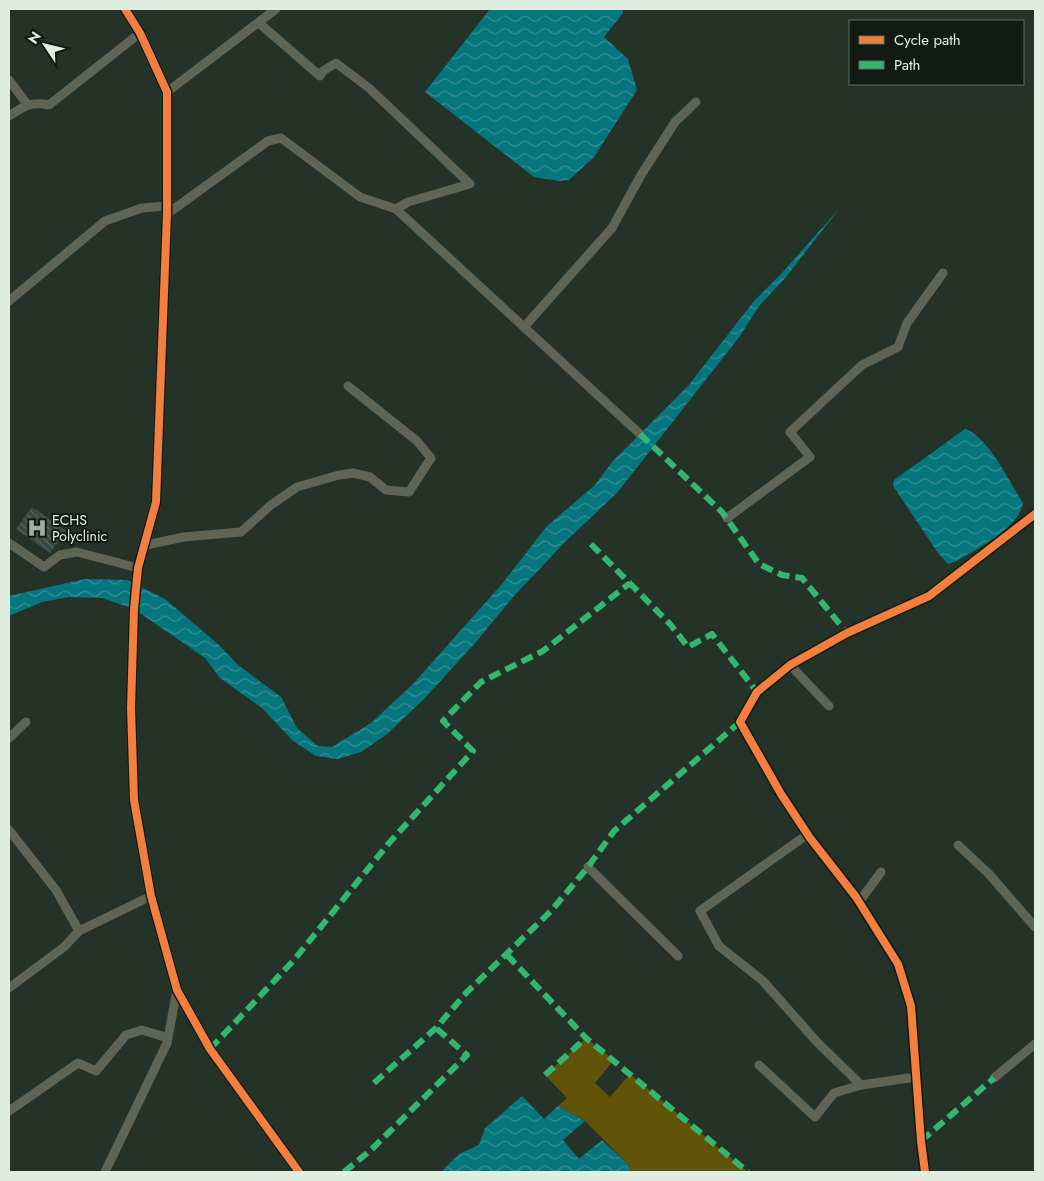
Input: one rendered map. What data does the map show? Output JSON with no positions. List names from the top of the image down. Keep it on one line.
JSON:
{"places":{"hospital":["ECHS Polyclinic"]},"legend":["Cycle path","Path"],"north":"top left"}
